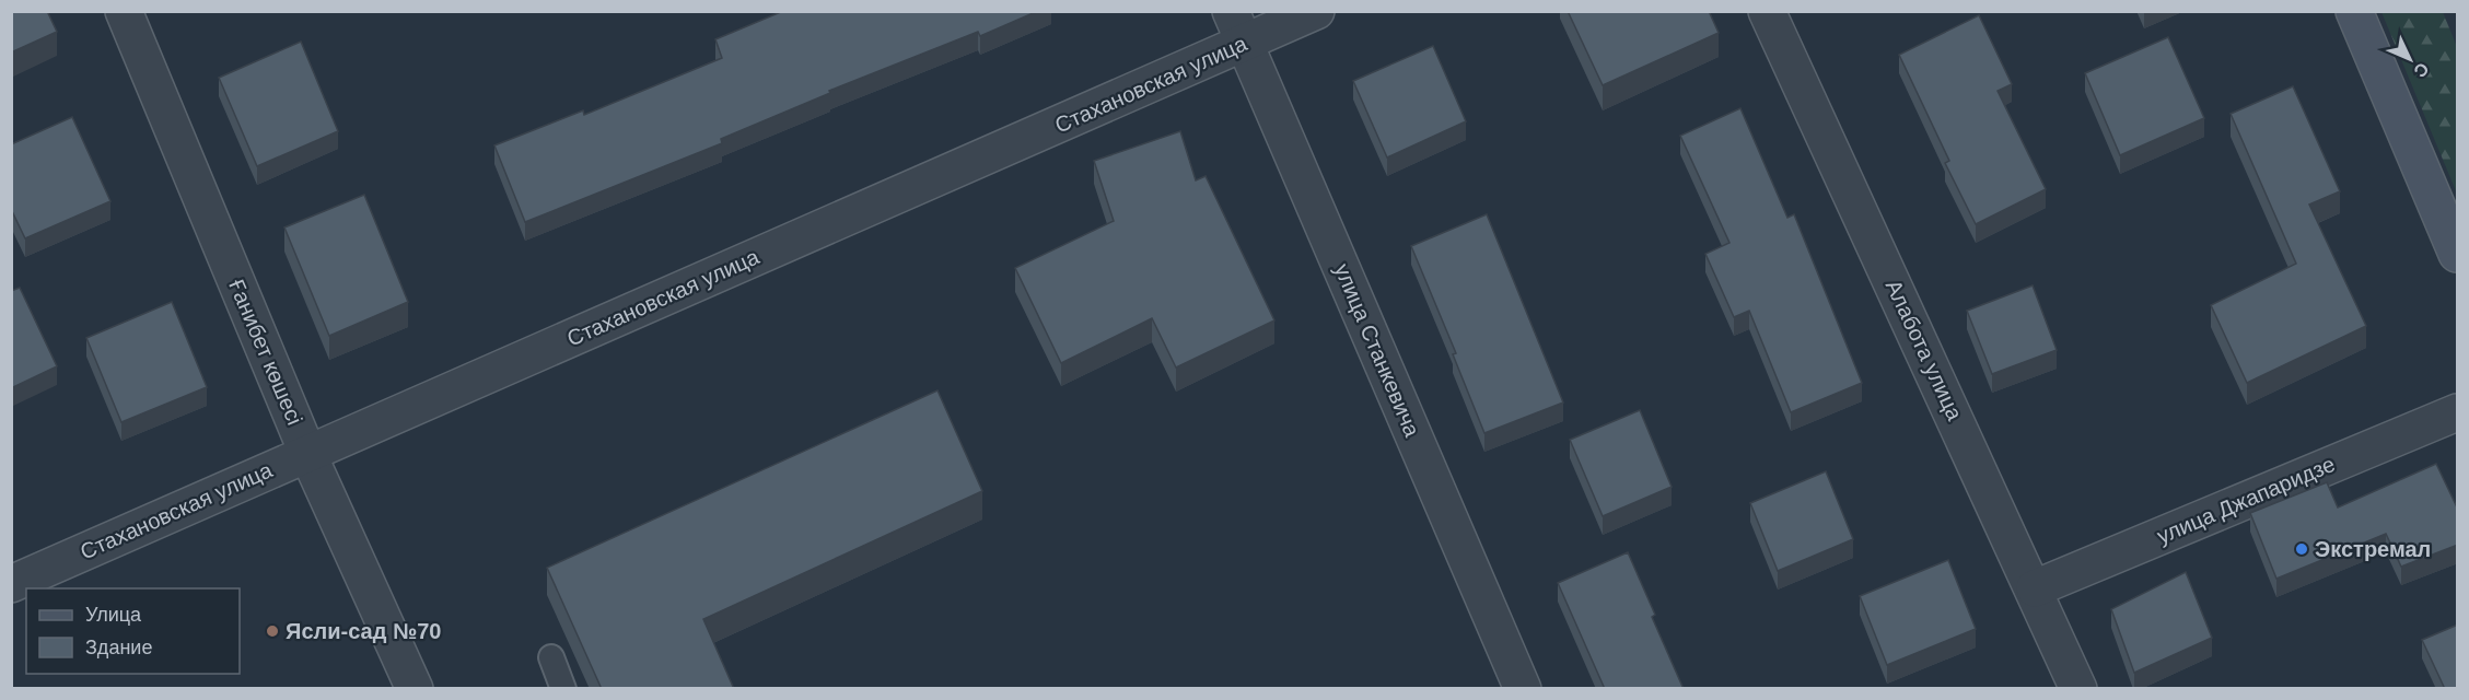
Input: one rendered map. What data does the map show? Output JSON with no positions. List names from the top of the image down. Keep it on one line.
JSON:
{"streets":{"street":["Стахановская улица","улица Станкевича","Алабота улица","Ғанибет көшесі","улица Джапаридзе"]},"crossings":[["Стахановская улица","улица Станкевича"],["Стахановская улица","Ғанибет көшесі"],["Алабота улица","улица Джапаридзе"]],"places":["Экстремал","Ясли-сад №70"],"legend":["Улица","Здание"],"north":"bottom right"}
